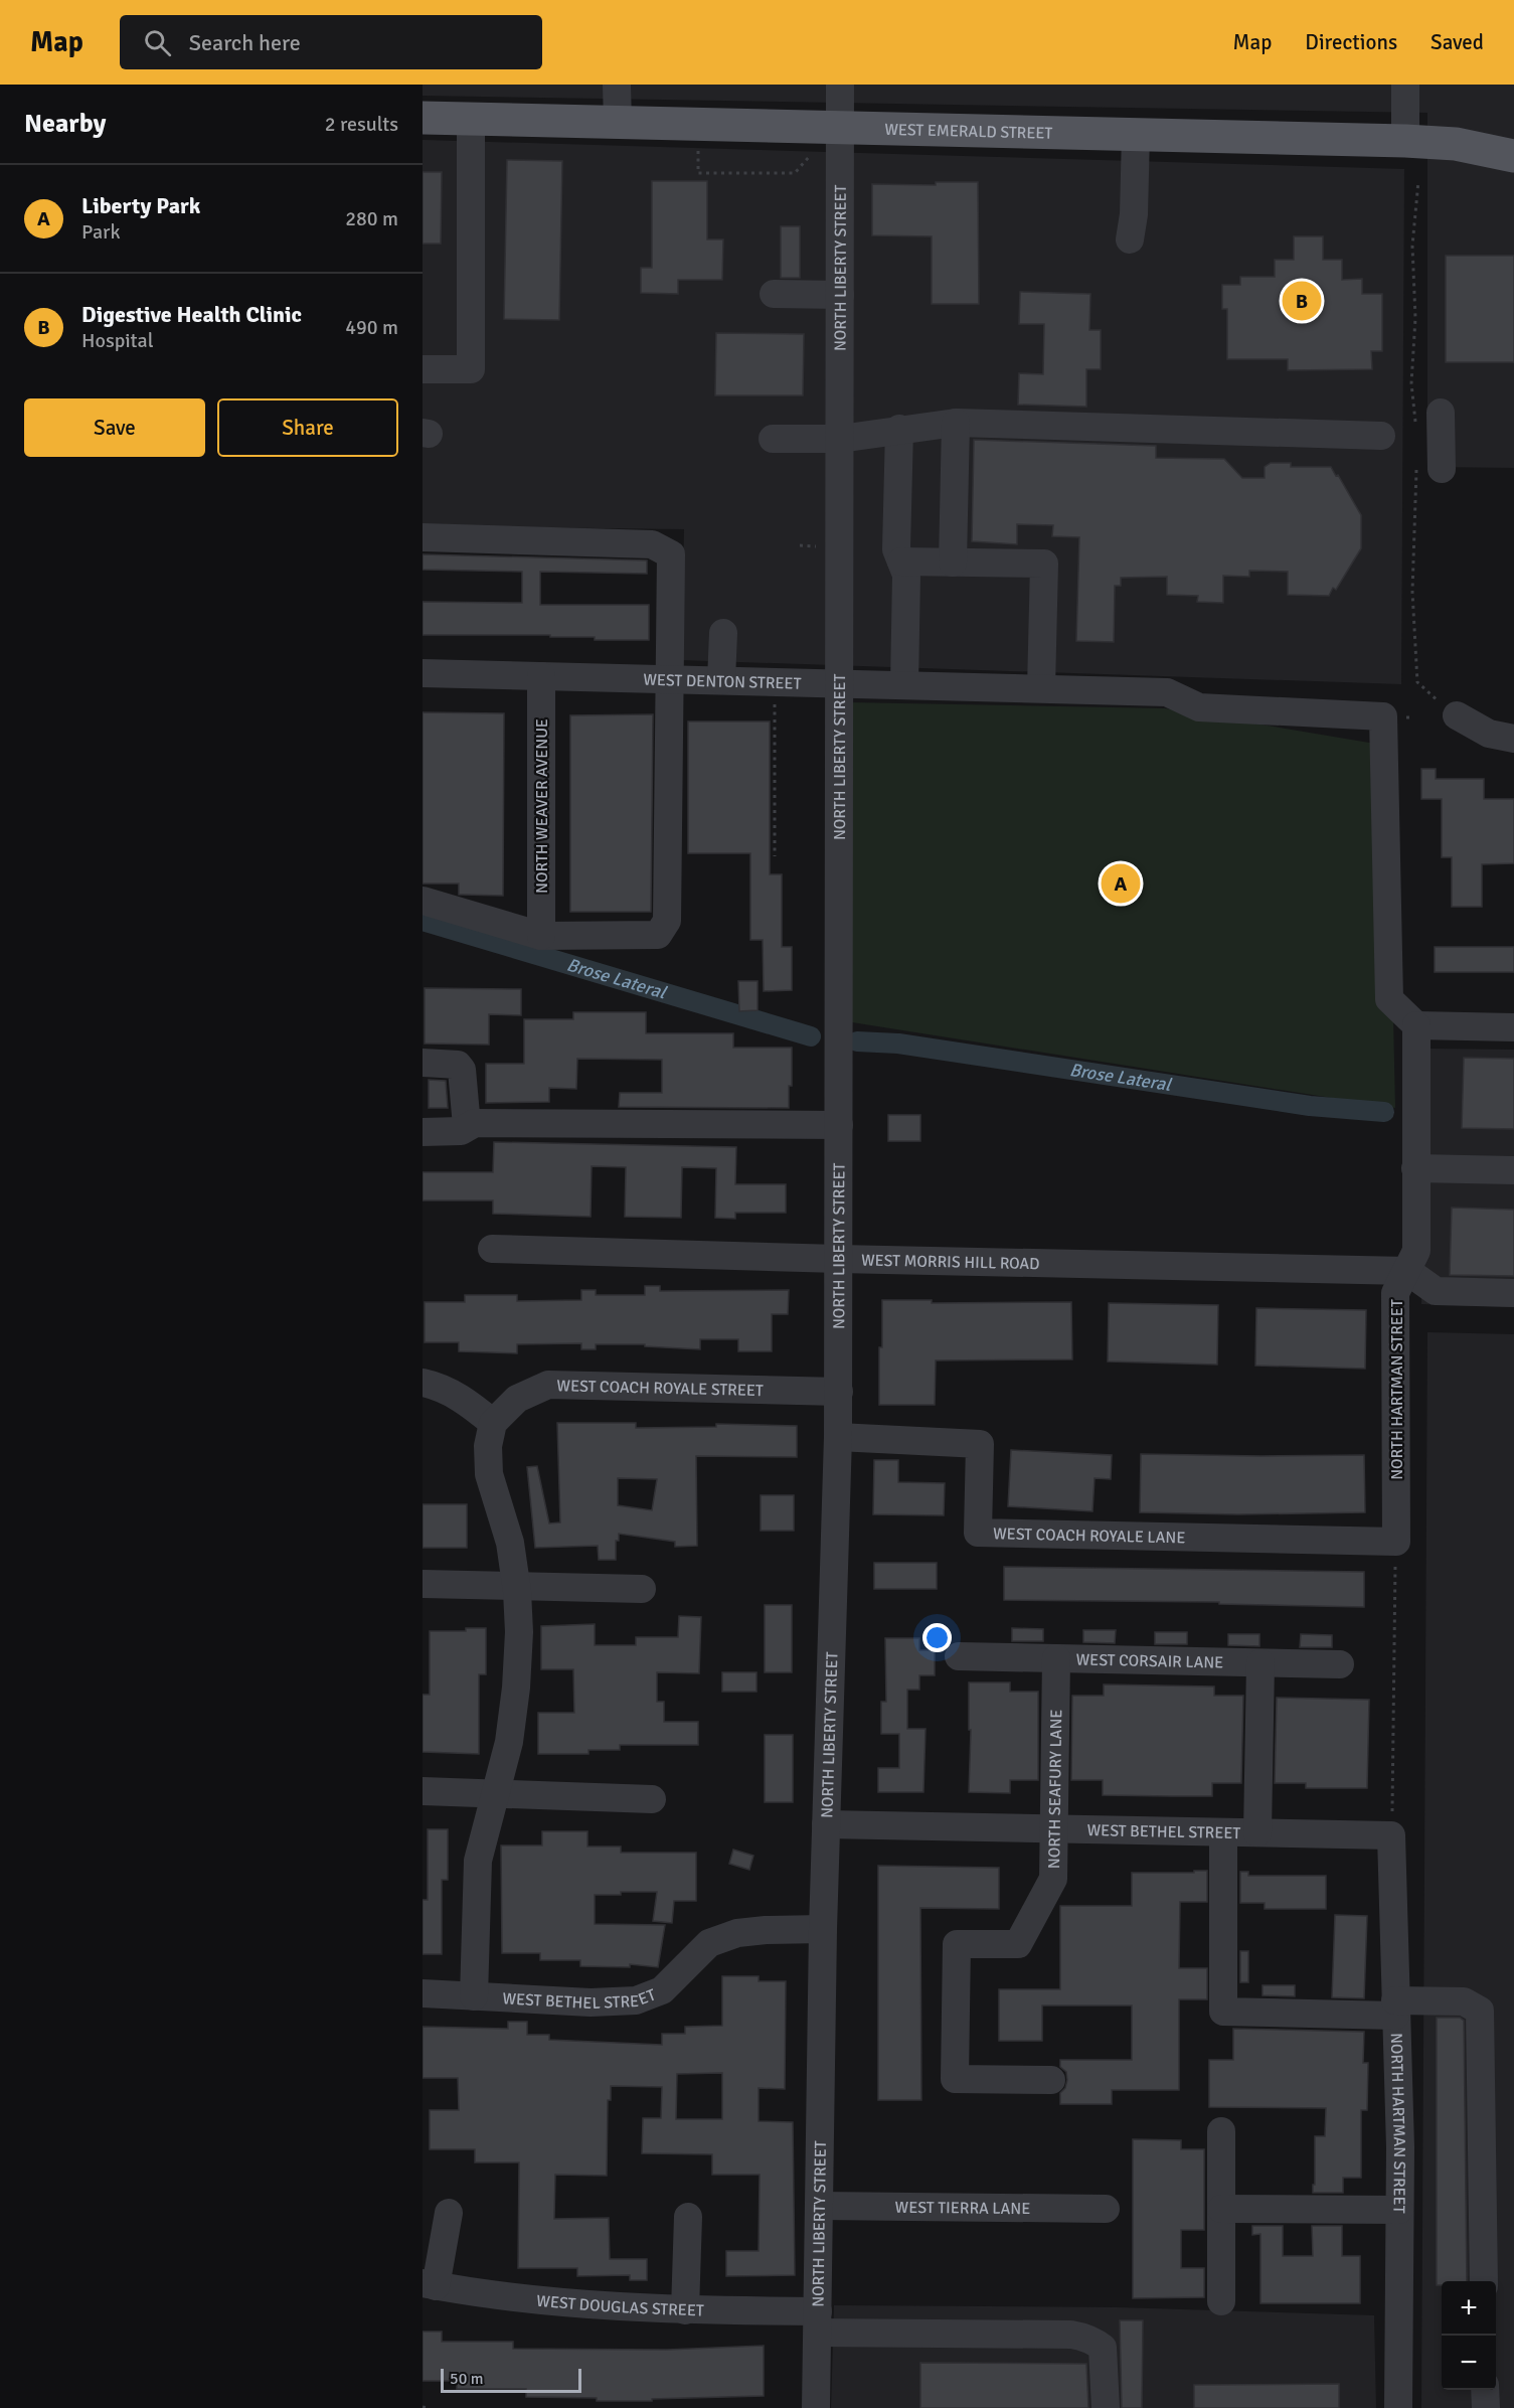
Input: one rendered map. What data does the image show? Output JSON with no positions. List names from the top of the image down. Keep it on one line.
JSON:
{"streets":{"main road":["WEST EMERALD STREET"],"street":["NORTH LIBERTY STREET","WEST DENTON STREET","NORTH WEAVER AVENUE","WEST MORRIS HILL ROAD","WEST COACH ROYALE STREET","NORTH HARTMAN STREET","WEST COACH ROYALE LANE","WEST CORSAIR LANE","NORTH SEAFURY LANE","WEST BETHEL STREET","WEST TIERRA LANE","WEST DOUGLAS STREET"]},"crossings":[["WEST EMERALD STREET","NORTH LIBERTY STREET"],["NORTH LIBERTY STREET","WEST DENTON STREET"],["NORTH LIBERTY STREET","WEST MORRIS HILL ROAD"],["NORTH LIBERTY STREET","WEST COACH ROYALE STREET"],["NORTH LIBERTY STREET","WEST COACH ROYALE LANE"],["NORTH LIBERTY STREET","WEST BETHEL STREET"],["NORTH LIBERTY STREET","WEST TIERRA LANE"],["NORTH LIBERTY STREET","WEST DOUGLAS STREET"],["WEST DENTON STREET","NORTH WEAVER AVENUE"],["WEST DENTON STREET","NORTH HARTMAN STREET"],["WEST MORRIS HILL ROAD","NORTH HARTMAN STREET"],["NORTH HARTMAN STREET","WEST COACH ROYALE LANE"],["NORTH HARTMAN STREET","WEST BETHEL STREET"],["WEST CORSAIR LANE","NORTH SEAFURY LANE"],["NORTH SEAFURY LANE","WEST BETHEL STREET"]],"water":["Brose Lateral"],"scale_bar":"50 m","page":{"header":"Map","search":"Search here","nav":["Map","Directions","Saved"],"heading":["Nearby","2 results"],"list":[{"mark":"A","name":"Liberty Park","note":"Park","value":"280 m"},{"mark":"B","name":"Digestive Health Clinic","note":"Hospital","value":"490 m"}],"pins":["B","A"],"buttons":["Save","Share"],"map_buttons":["+","−"],"scale":"50 m"}}
